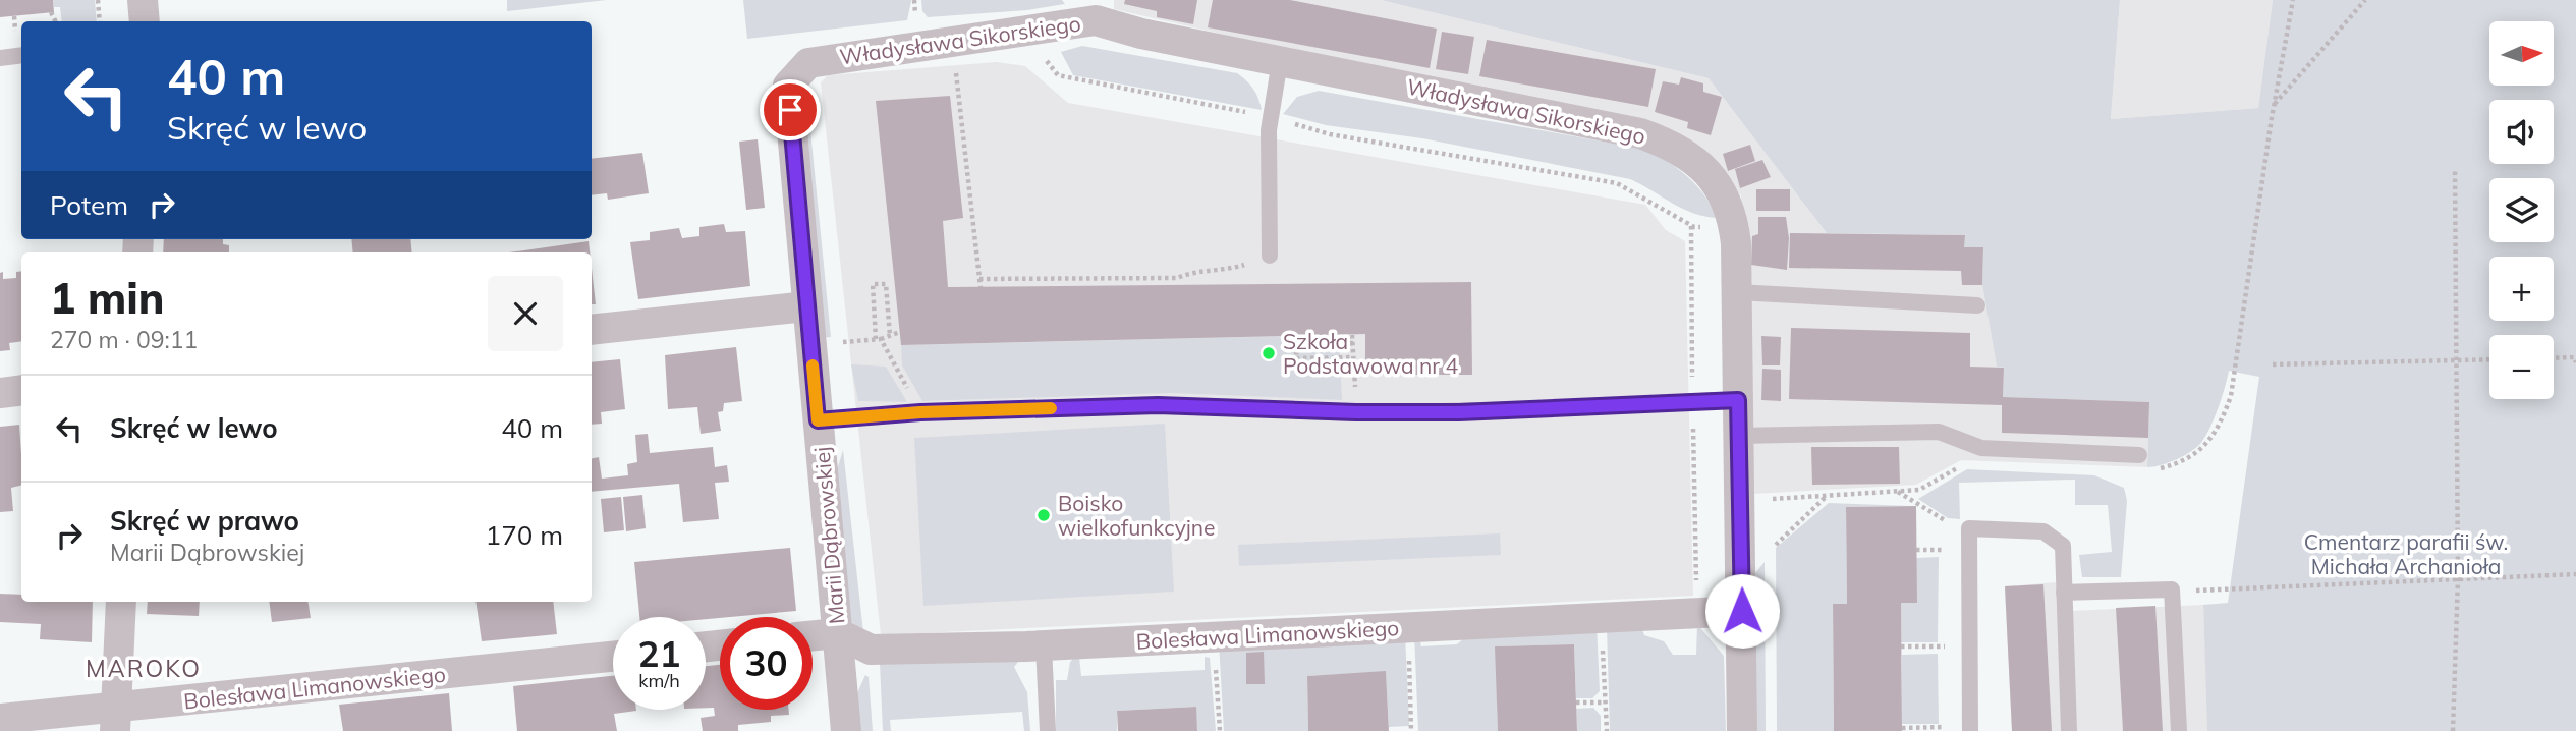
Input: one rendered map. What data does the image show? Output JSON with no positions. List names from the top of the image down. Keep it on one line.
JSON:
{"streets":{"street":["Władysława Sikorskiego","Marii Dąbrowskiej","Bolesława Limanowskiego"]},"crossings":[["Władysława Sikorskiego","Marii Dąbrowskiej"],["Władysława Sikorskiego","Bolesława Limanowskiego"],["Marii Dąbrowskiej","Bolesława Limanowskiego"]],"districts":["MAROKO"],"parks":["Cmentarz parafii św. Michała Archanioła"],"places":["Szkoła Podstawowa nr 4","Boisko wielkofunkcyjne"],"north":"right","page":{"map_buttons":["+","−"],"turn":["40 m","Skręć w lewo"],"then":"Potem","heading":["1 min","270 m · 09:11"],"list":[{"name":"Skręć w lewo","value":"40 m"},{"name":"Skręć w prawo","note":"Marii Dąbrowskiej","value":"170 m"}],"speed":"21 km/h","limit":"30"}}
